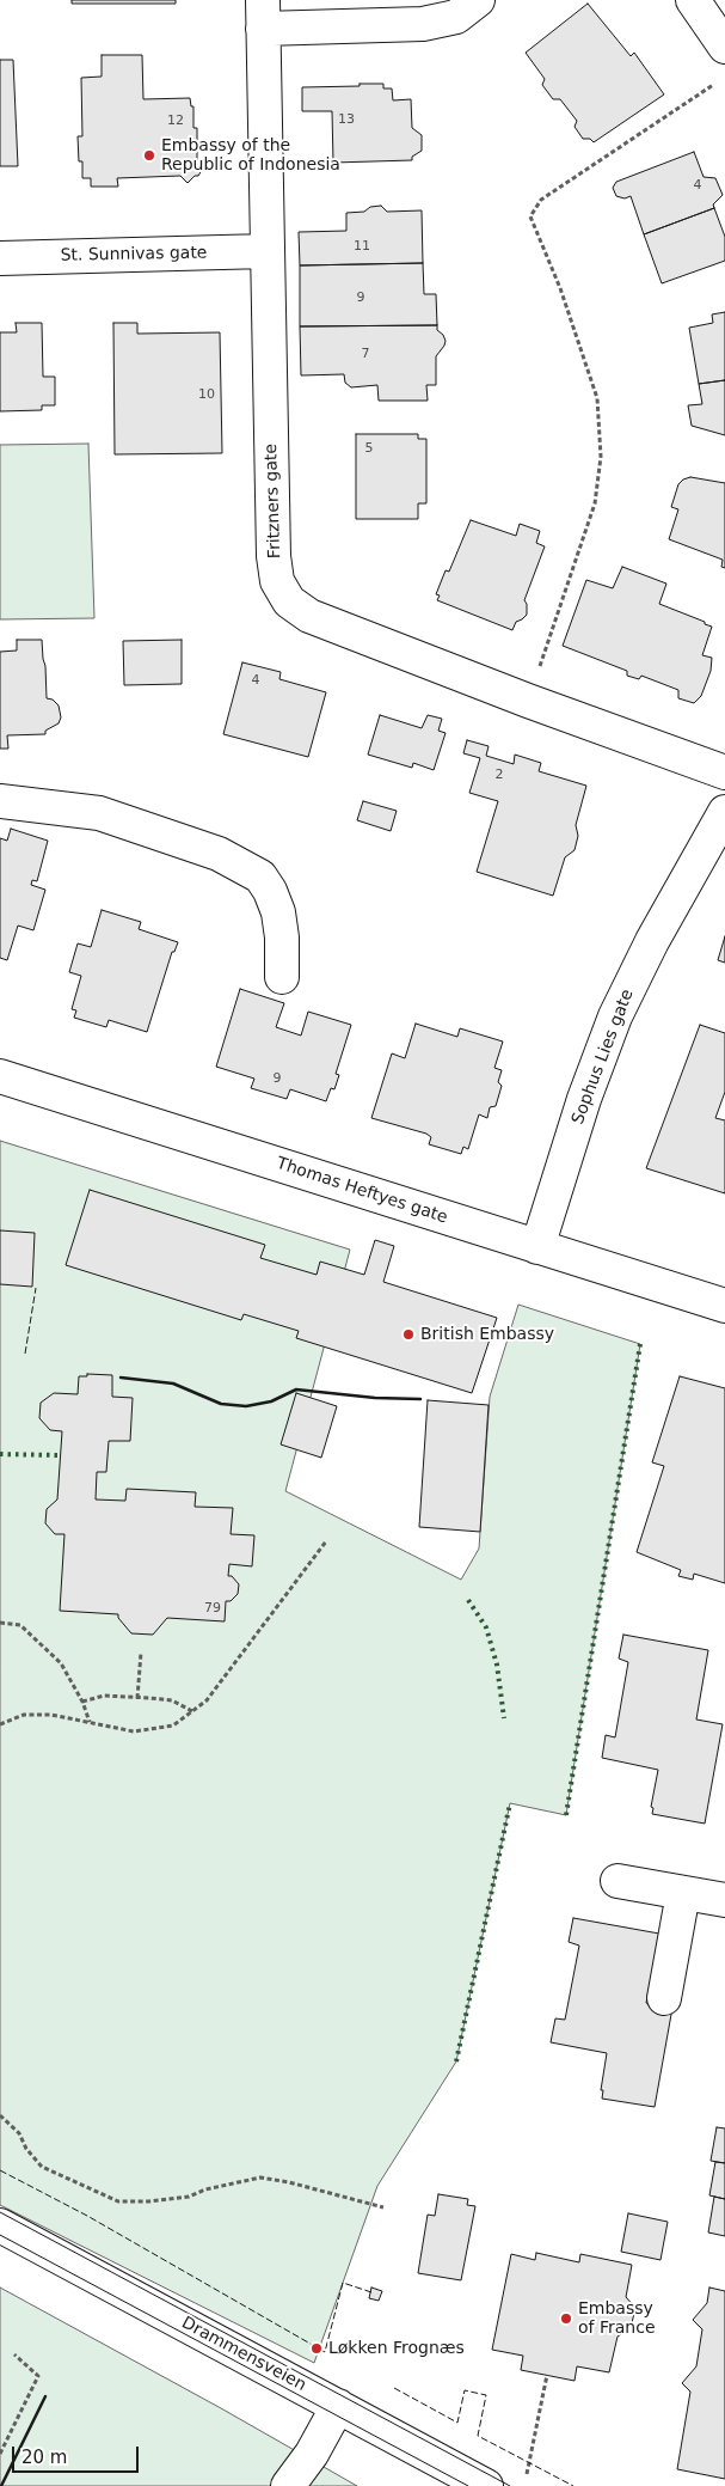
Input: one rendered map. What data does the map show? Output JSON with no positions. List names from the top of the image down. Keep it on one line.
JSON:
{"streets":{"street":["St. Sunnivas gate","Fritzners gate","Sophus Lies gate","Thomas Heftyes gate","Drammensveien"]},"crossings":[["St. Sunnivas gate","Fritzners gate"],["Sophus Lies gate","Thomas Heftyes gate"]],"places":["Embassy of the Republic of Indonesia","British Embassy","Embassy of France","Løkken Frognæs"],"house_numbers":["13","12","4","11","9","7","10","5","4","2","9","79"],"scale_bar":"20 m"}
